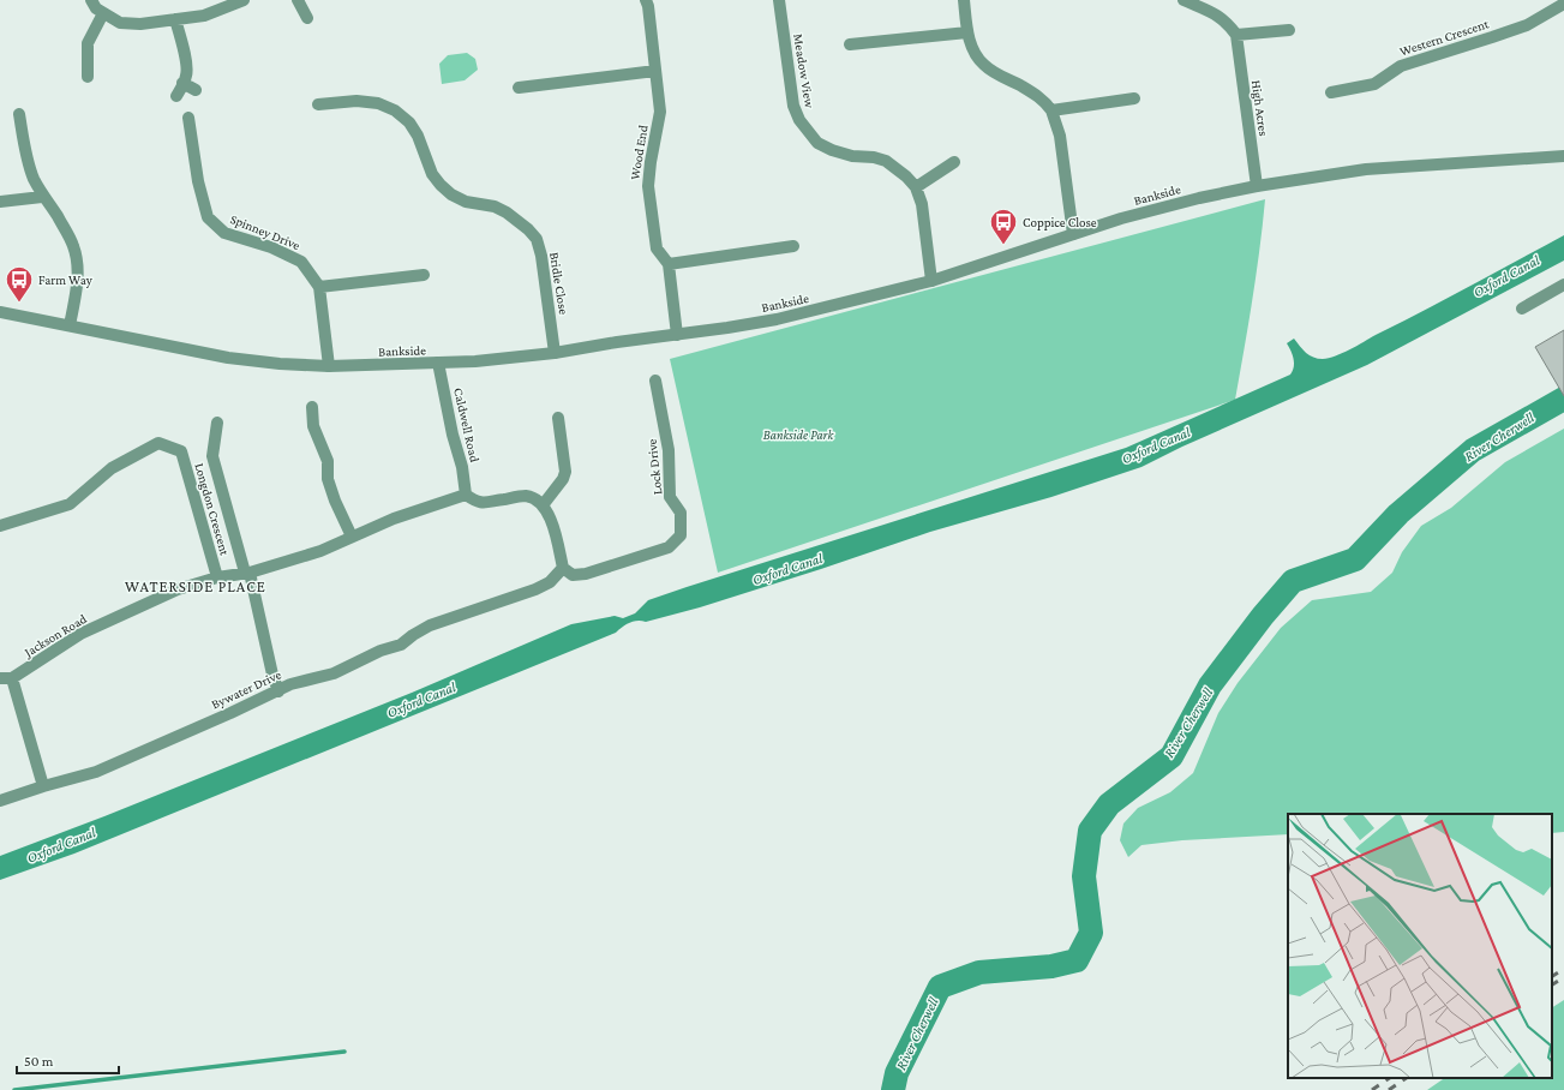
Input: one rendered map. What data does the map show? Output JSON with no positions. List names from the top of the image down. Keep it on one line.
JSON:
{"streets":{"street":["Western Crescent","Meadow View","High Acres","Wood End","Bankside","Spinney Drive","Bridle Close","Caldwell Road","Lock Drive","Longdon Crescent","Jackson Road","Bywater Drive"]},"crossings":[["Meadow View","Bankside"],["High Acres","Bankside"],["Wood End","Bankside"],["Bankside","Spinney Drive"],["Bankside","Bridle Close"],["Bankside","Caldwell Road"],["Lock Drive","Bywater Drive"],["Longdon Crescent","Jackson Road"],["Jackson Road","Bywater Drive"]],"districts":["WATERSIDE PLACE"],"water":["Oxford Canal","River Cherwell"],"parks":["Bankside Park"],"places":{"bus stop":["Coppice Close","Farm Way"]},"scale_bar":"50 m"}
